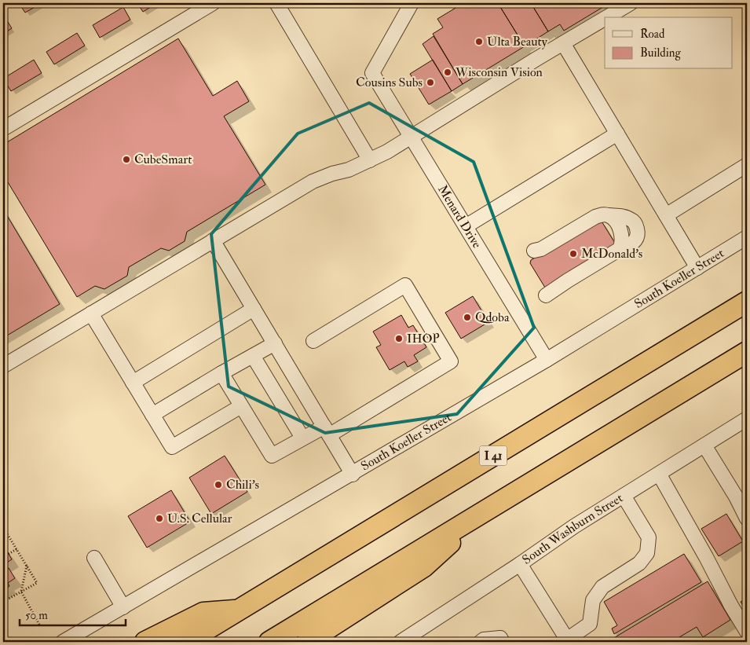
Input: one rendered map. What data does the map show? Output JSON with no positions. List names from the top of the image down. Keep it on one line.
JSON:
{"streets":{"highway":["I 41"],"street":["Menard Drive","South Koeller Street","South Washburn Street"]},"crossings":[["Menard Drive","South Koeller Street"]],"places":["Ulta Beauty","Wisconsin Vision","Cousins Subs","CubeSmart","McDonald's","Qdoba","IHOP","Chili's","U.S. Cellular"],"legend":["Road","Building"],"scale_bar":"50 m"}
